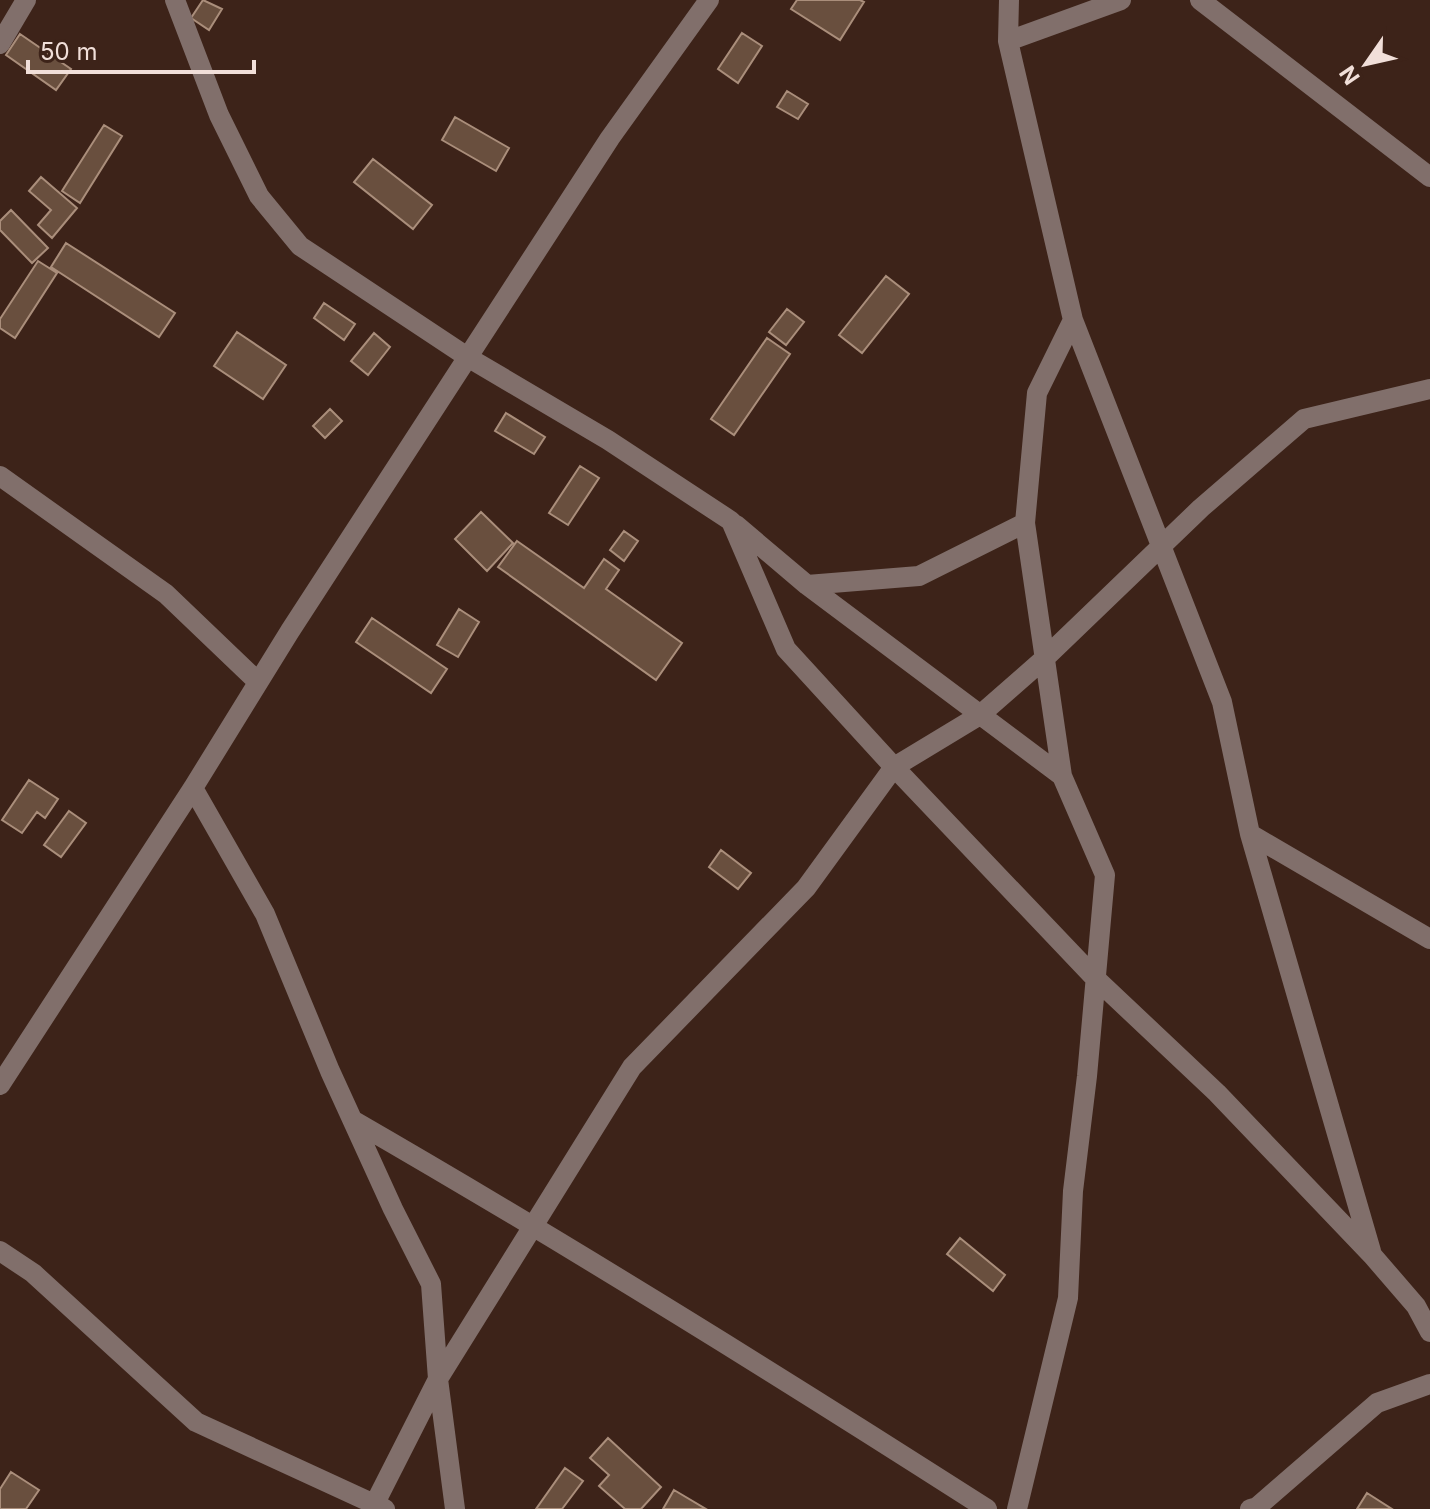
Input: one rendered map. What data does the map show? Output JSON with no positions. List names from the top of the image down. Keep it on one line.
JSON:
{"scale_bar":"50 m","north":"bottom left"}
